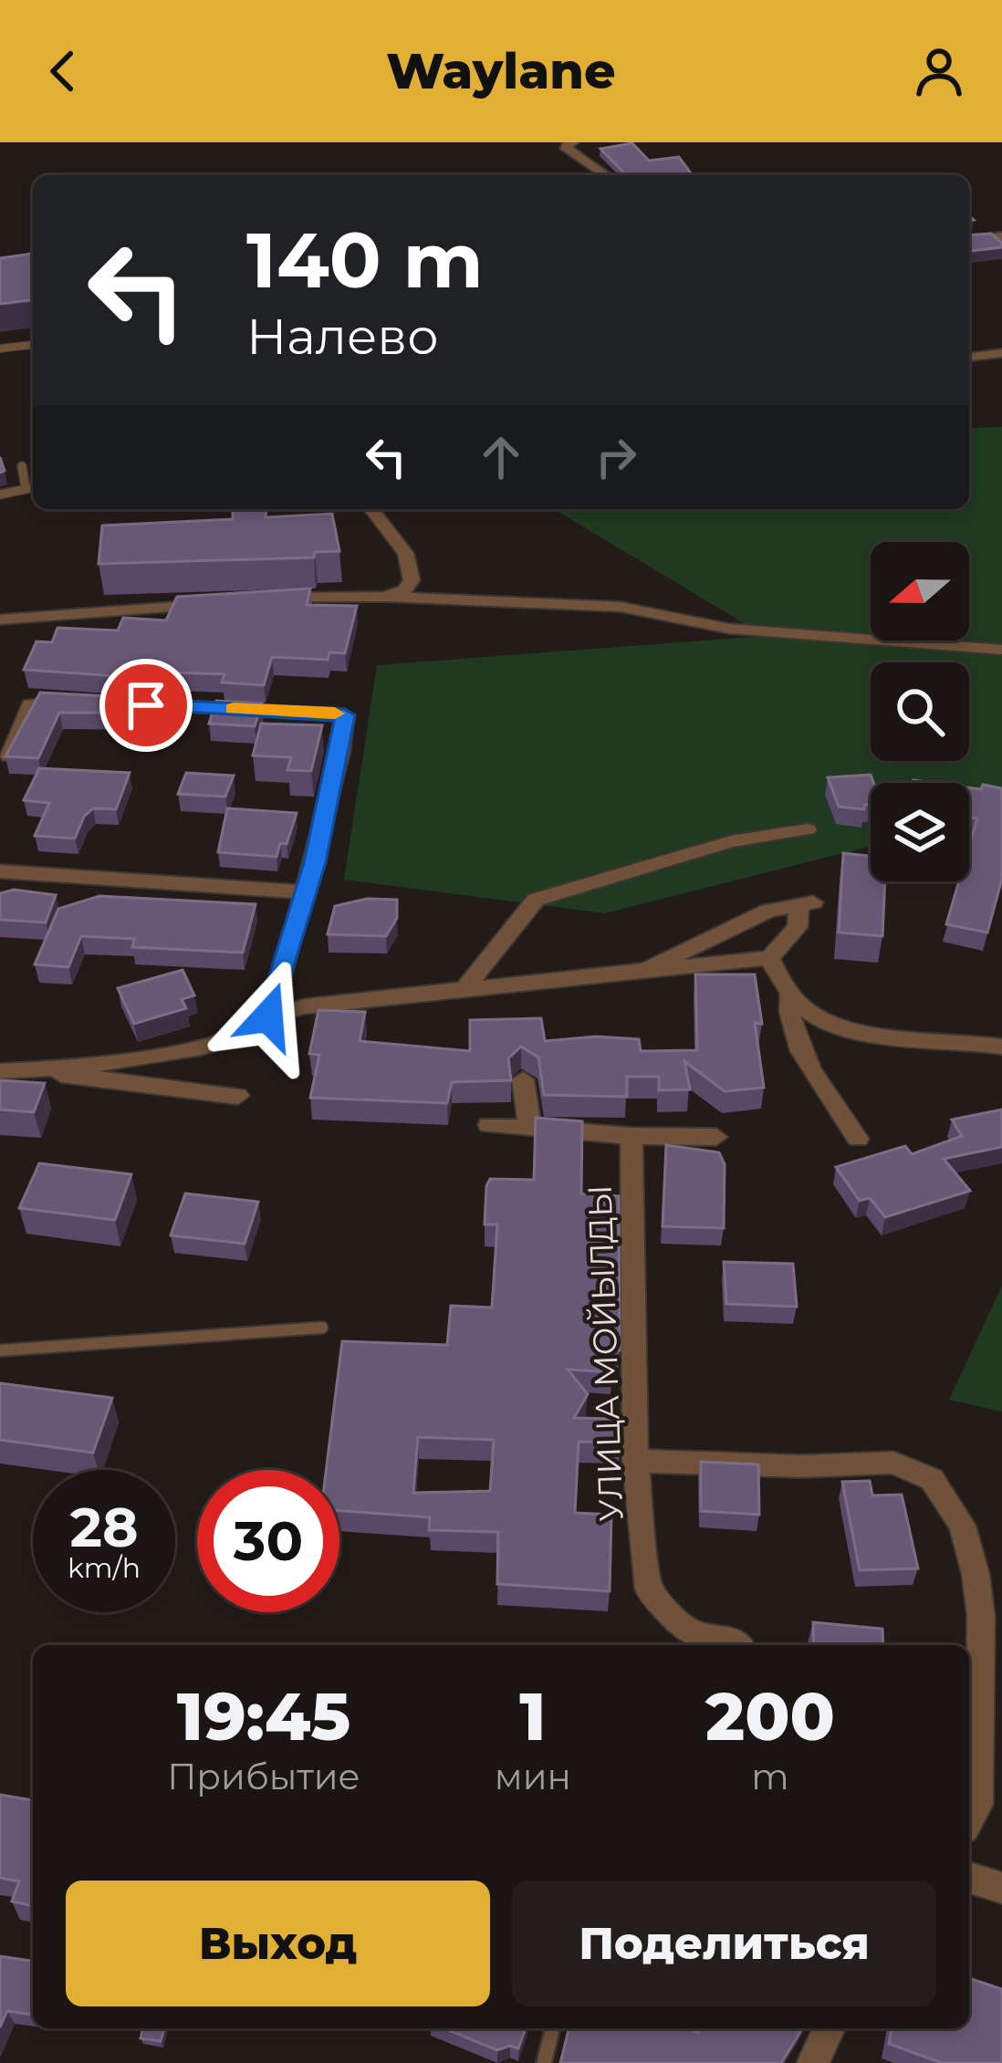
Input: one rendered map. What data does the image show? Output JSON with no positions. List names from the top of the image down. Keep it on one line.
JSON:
{"streets":{"street":["УЛИЦА МОЙЫЛДЫ"]},"north":"left","page":{"header":"Waylane","turn":["140 m","Налево"],"speed":"28 km/h","limit":"30","eta":["19:45","Прибытие","1","мин","200","m"],"buttons":["Выход","Поделиться"]}}
